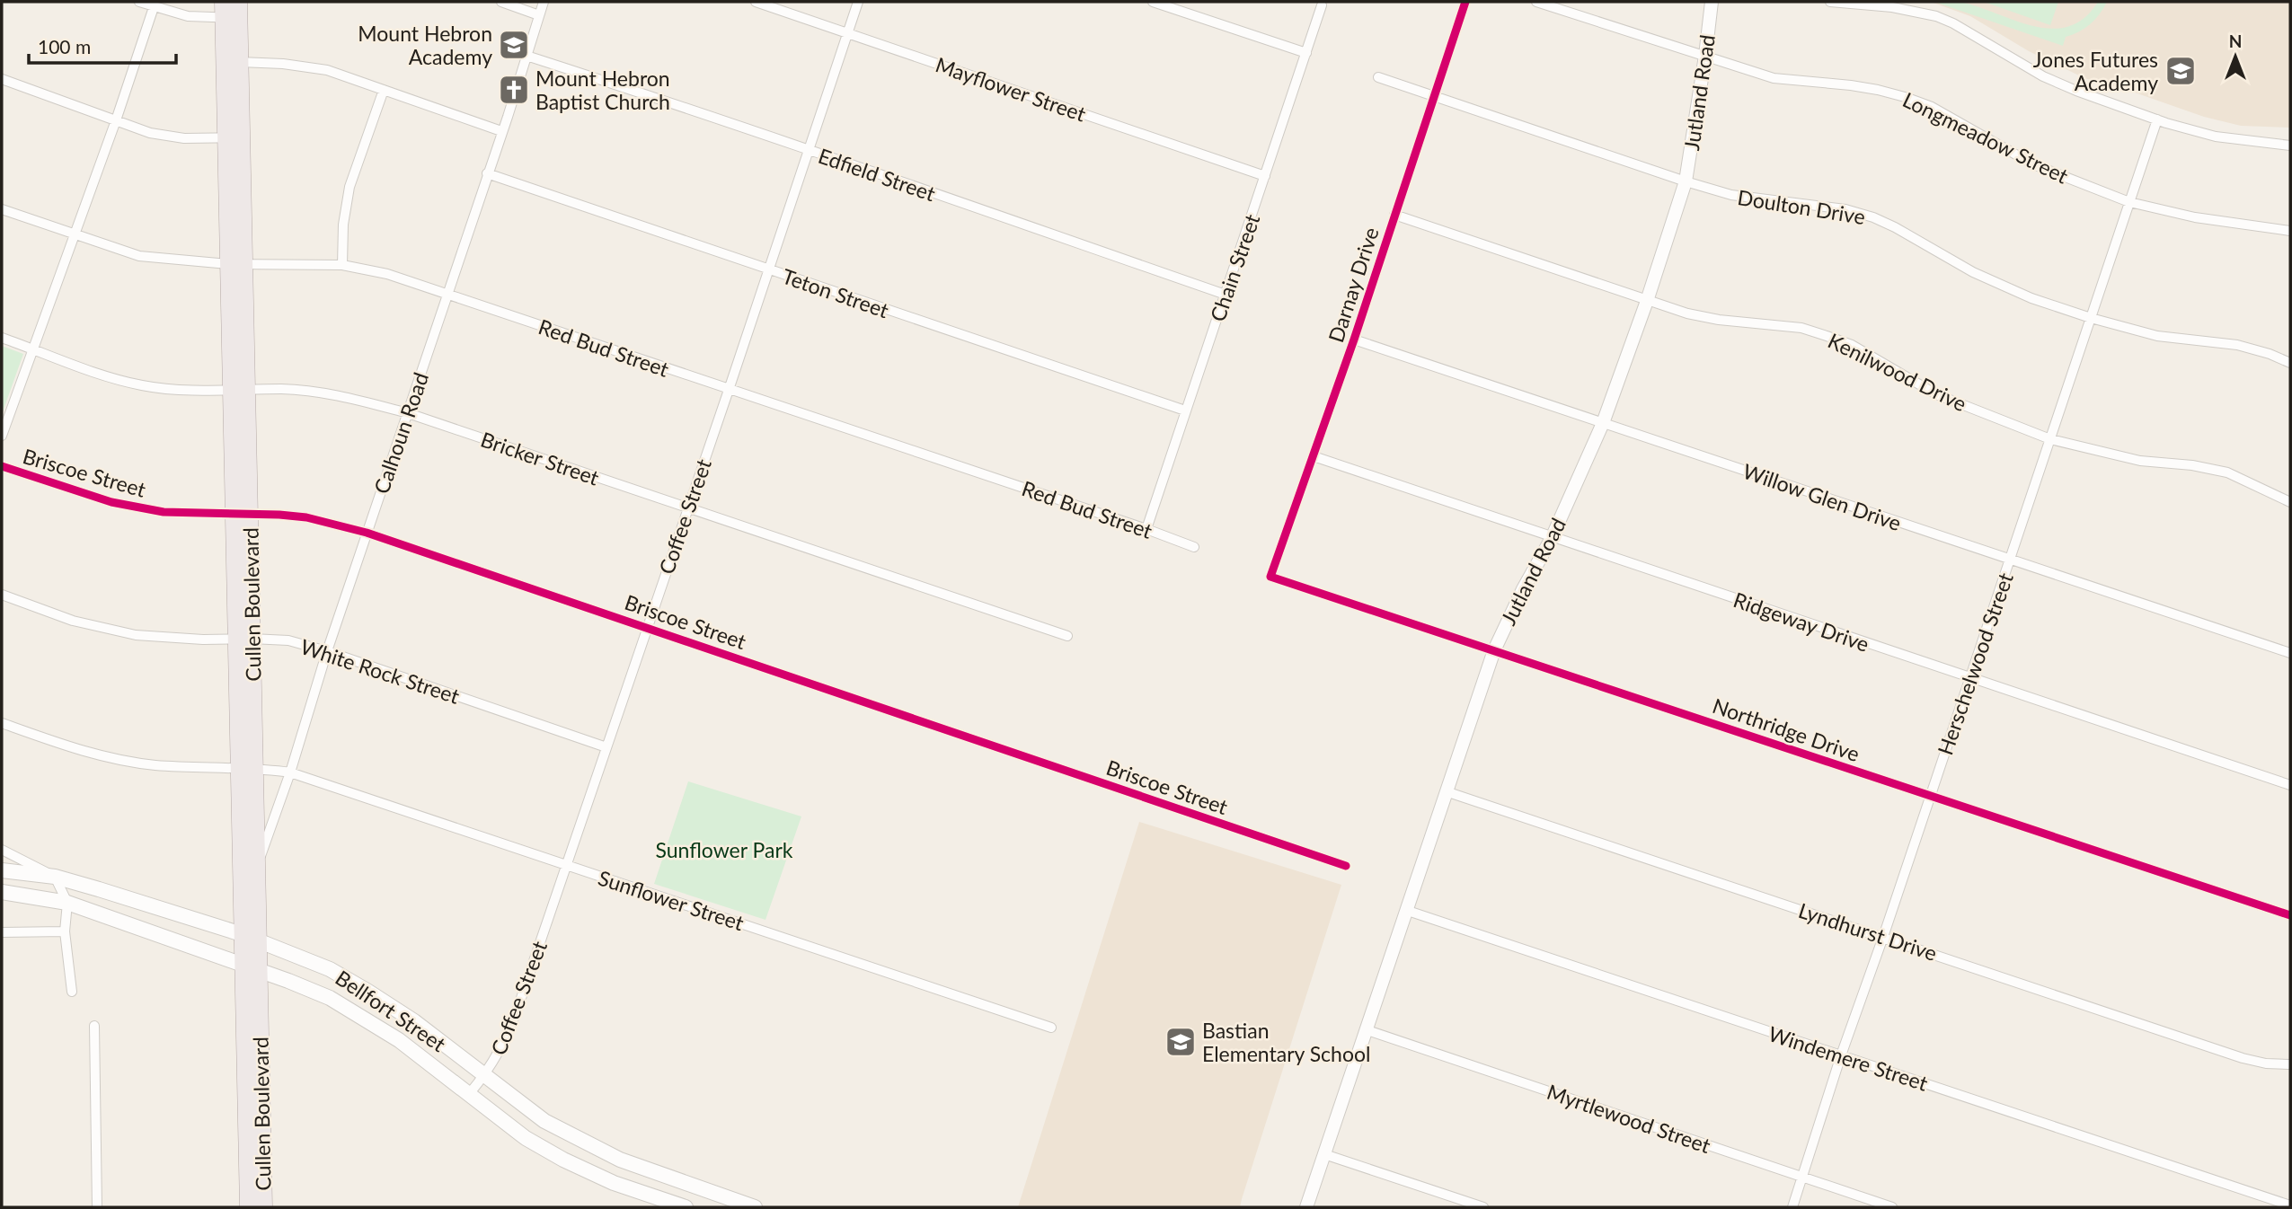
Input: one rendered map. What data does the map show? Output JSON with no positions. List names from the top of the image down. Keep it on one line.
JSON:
{"streets":{"main road":["Cullen Boulevard","Bellfort Street"],"street":["Mayflower Street","Jutland Road","Longmeadow Street","Edfield Street","Doulton Drive","Chain Street","Darnay Drive","Teton Street","Red Bud Street","Kenilwood Drive","Calhoun Road","Bricker Street","Briscoe Street","Willow Glen Drive","Coffee Street","Ridgeway Drive","Herschelwood Street","White Rock Street","Northridge Drive","Sunflower Street","Lyndhurst Drive","Windemere Street","Myrtlewood Street"]},"crossings":[["Mayflower Street","Chain Street"],["Mayflower Street","Coffee Street"],["Jutland Road","Longmeadow Street"],["Jutland Road","Doulton Drive"],["Jutland Road","Kenilwood Drive"],["Jutland Road","Willow Glen Drive"],["Jutland Road","Ridgeway Drive"],["Jutland Road","Northridge Drive"],["Jutland Road","Lyndhurst Drive"],["Jutland Road","Windemere Street"],["Jutland Road","Myrtlewood Street"],["Longmeadow Street","Herschelwood Street"],["Edfield Street","Chain Street"],["Edfield Street","Calhoun Road"],["Edfield Street","Coffee Street"],["Doulton Drive","Darnay Drive"],["Doulton Drive","Herschelwood Street"],["Chain Street","Teton Street"],["Chain Street","Red Bud Street"],["Darnay Drive","Kenilwood Drive"],["Darnay Drive","Willow Glen Drive"],["Darnay Drive","Ridgeway Drive"],["Darnay Drive","Northridge Drive"],["Teton Street","Calhoun Road"],["Teton Street","Coffee Street"],["Red Bud Street","Calhoun Road"],["Red Bud Street","Coffee Street"],["Red Bud Street","Cullen Boulevard"],["Kenilwood Drive","Herschelwood Street"],["Calhoun Road","Bricker Street"],["Calhoun Road","Briscoe Street"],["Calhoun Road","Cullen Boulevard"],["Calhoun Road","White Rock Street"],["Calhoun Road","Sunflower Street"],["Bricker Street","Coffee Street"],["Bricker Street","Cullen Boulevard"],["Briscoe Street","Coffee Street"],["Briscoe Street","Cullen Boulevard"],["Willow Glen Drive","Herschelwood Street"],["Coffee Street","White Rock Street"],["Coffee Street","Sunflower Street"],["Coffee Street","Bellfort Street"],["Cullen Boulevard","White Rock Street"],["Cullen Boulevard","Sunflower Street"],["Cullen Boulevard","Bellfort Street"],["Ridgeway Drive","Herschelwood Street"],["Herschelwood Street","Northridge Drive"],["Herschelwood Street","Lyndhurst Drive"],["Herschelwood Street","Windemere Street"],["Herschelwood Street","Myrtlewood Street"]],"parks":["Sunflower Park"],"places":{"school or university":["Mount Hebron Academy","Jones Futures Academy","Bastian Elementary School"],"church":["Mount Hebron Baptist Church"]},"scale_bar":"100 m","north":"top"}
